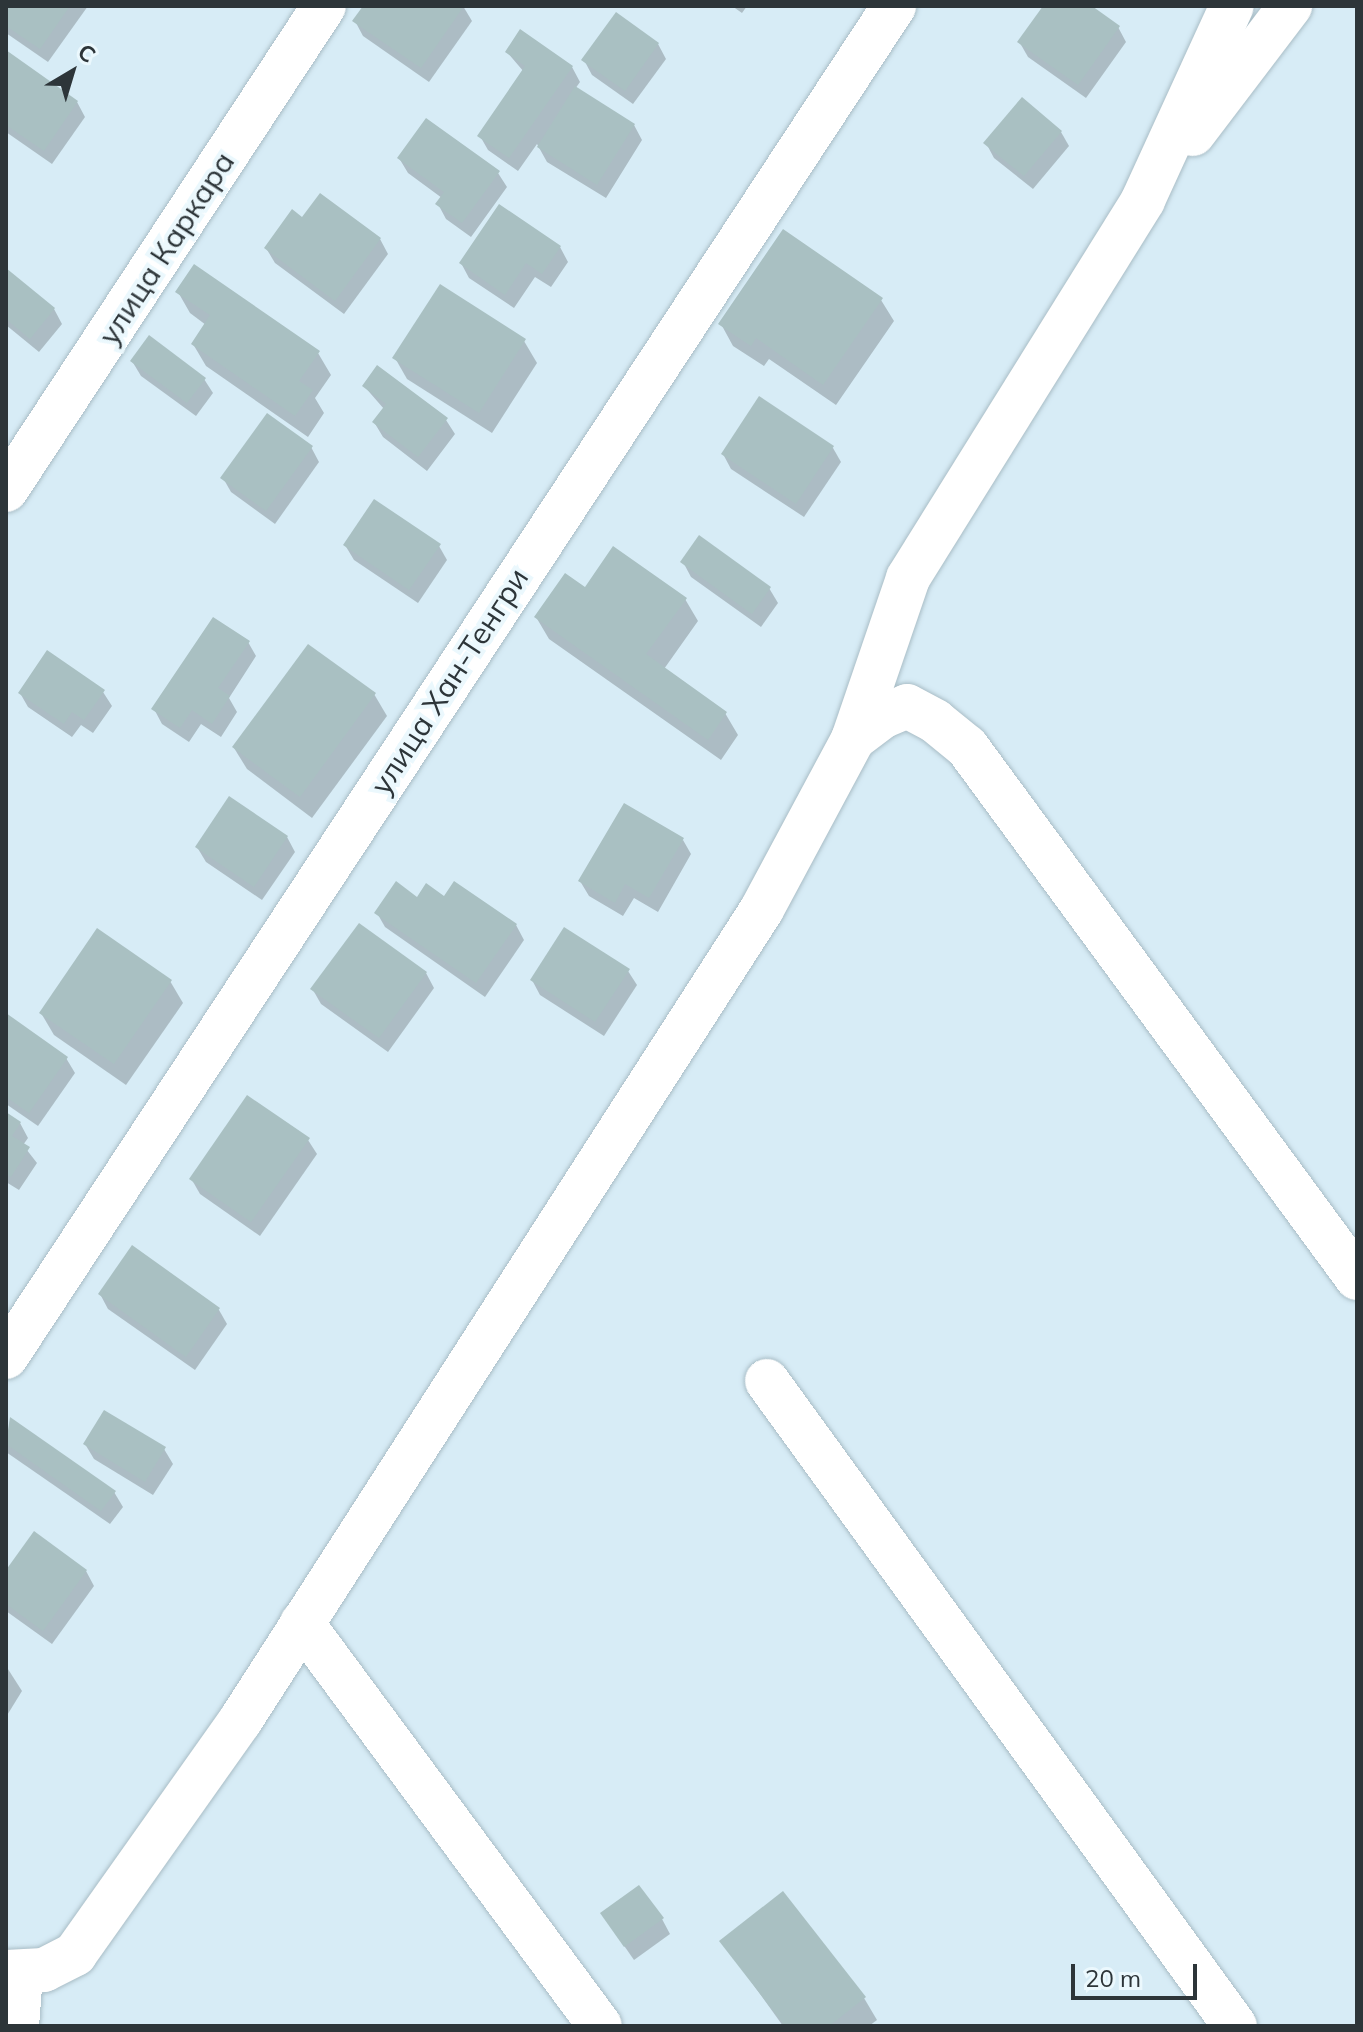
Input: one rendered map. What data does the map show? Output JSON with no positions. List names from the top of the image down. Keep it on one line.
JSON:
{"streets":{"street":["улица Каркара","улица Хан-Тенгри"]},"scale_bar":"20 m","north":"top right"}
